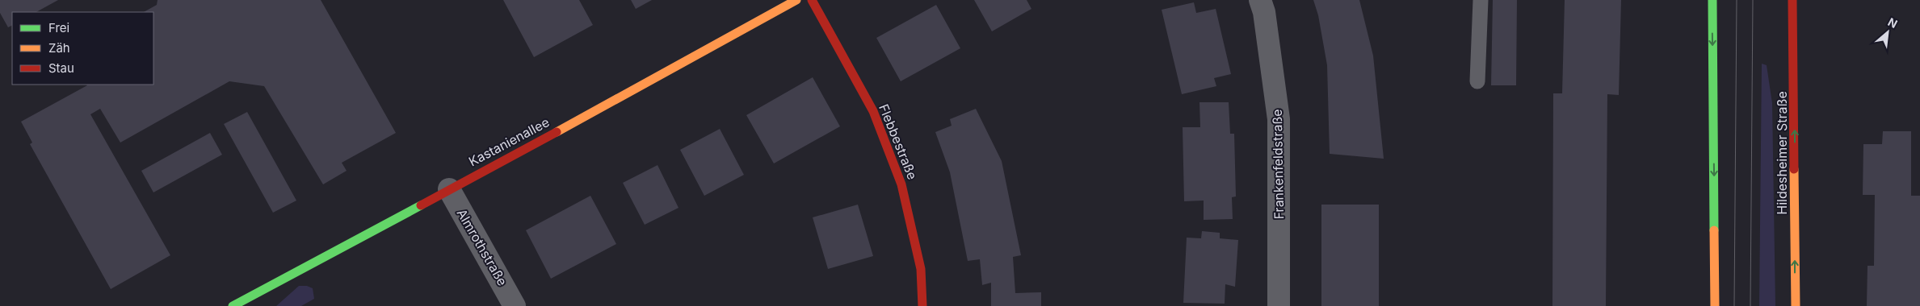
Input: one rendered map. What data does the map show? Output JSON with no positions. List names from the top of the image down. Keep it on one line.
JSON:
{"streets":{"street":["Kastanienallee","Flebbestraße","Hildesheimer Straße","Frankenfeldstraße","Almrothstraße"]},"crossings":[["Kastanienallee","Almrothstraße"]],"legend":["Frei","Zäh","Stau"],"north":"top right"}
